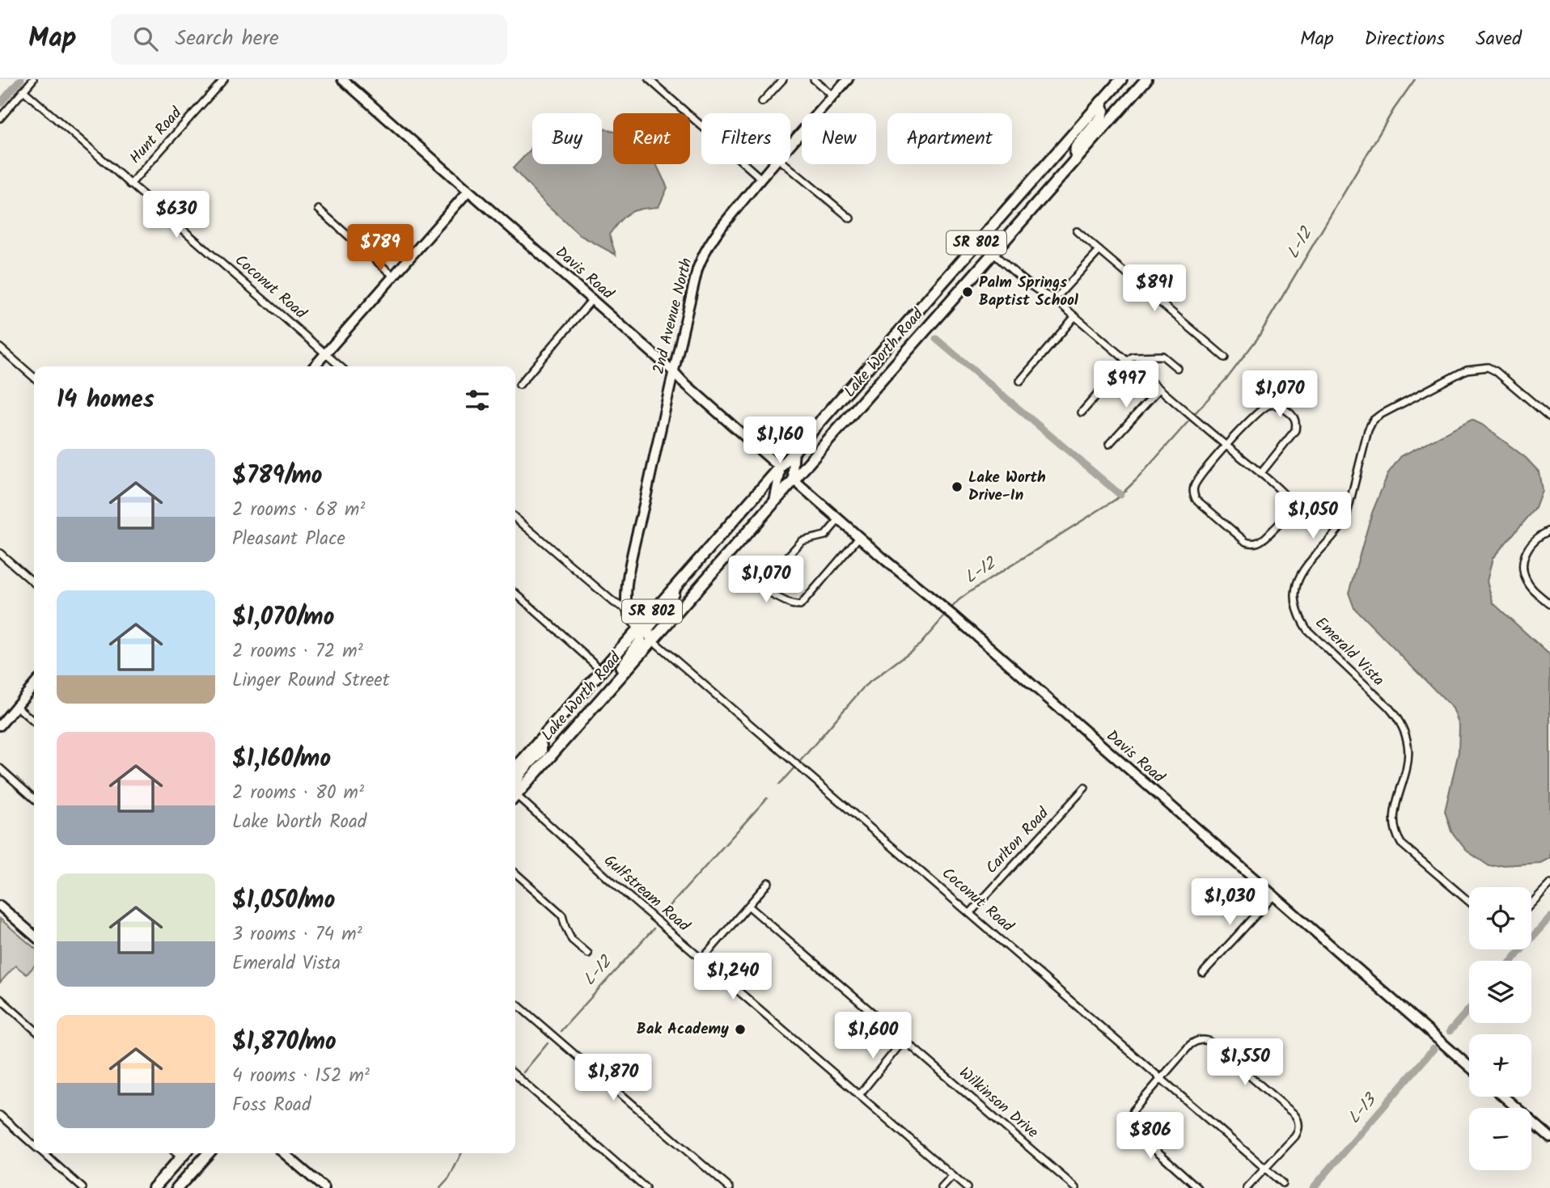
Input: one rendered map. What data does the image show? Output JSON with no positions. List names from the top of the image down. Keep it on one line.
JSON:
{"streets":{"main road":["SR 802","Lake Worth Road"],"street":["Hunt Road","Davis Road","Coconut Road","2nd Avenue North","Emerald Vista","Carlton Road","Gulfstream Road","Wilkinson Drive"]},"crossings":[["Hunt Road","Coconut Road"],["Davis Road","2nd Avenue North"],["Davis Road","Lake Worth Road"],["Coconut Road","Lake Worth Road"],["Coconut Road","Carlton Road"]],"water":["L-12","L-13"],"places":["Palm Springs Baptist School","Lake Worth Drive-In","Bak Academy"],"page":{"header":"Map","search":"Search here","nav":["Map","Directions","Saved"],"chip":["Buy","Rent","Filters","New","Apartment"],"price":["$630","$789","$891","$997","$1,070","$1,160","$1,050","$1,070","$1,030","$1,240","$1,600","$1,550","$1,870","$806"],"heading":"14 homes","list":[{"name":"$789/mo","note":"2 rooms · 68 m² · Pleasant Place"},{"name":"$1,070/mo","note":"2 rooms · 72 m² · Linger Round Street"},{"name":"$1,160/mo","note":"2 rooms · 80 m² · Lake Worth Road"},{"name":"$1,050/mo","note":"3 rooms · 74 m² · Emerald Vista"},{"name":"$1,870/mo","note":"4 rooms · 152 m² · Foss Road"}],"map_buttons":["+","−"]}}
